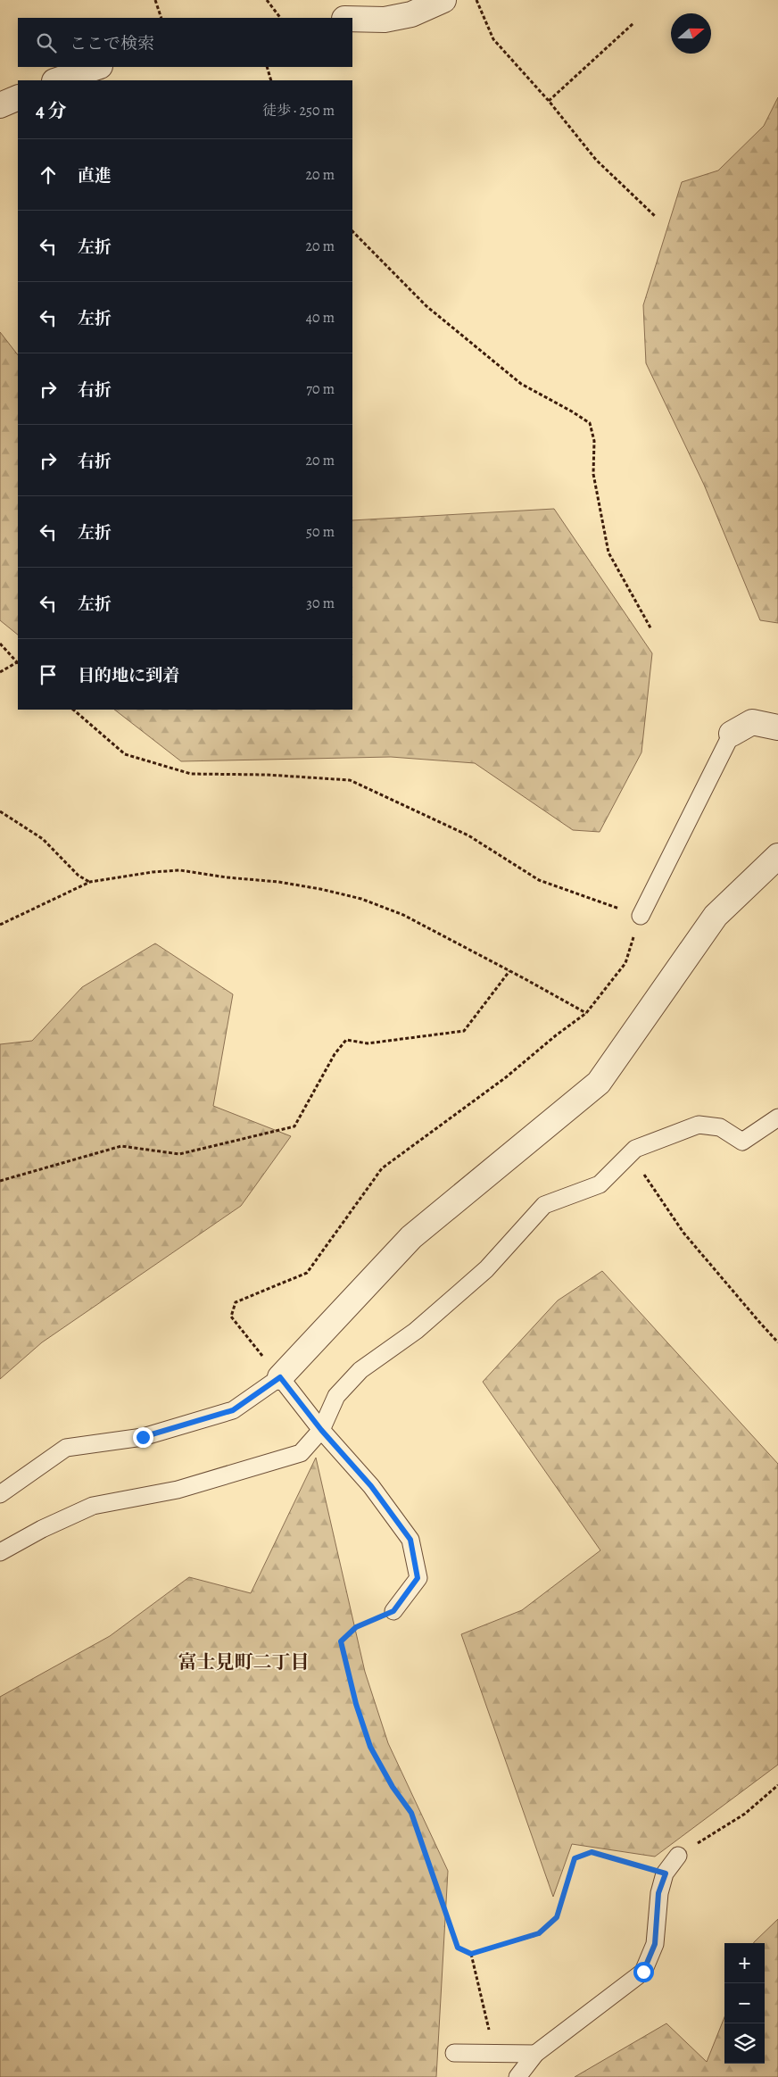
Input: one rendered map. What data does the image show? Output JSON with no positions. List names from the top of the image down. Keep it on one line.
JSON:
{"districts":["富士見町二丁目"],"north":"right","page":{"search":"ここで検索","heading":["4 分","徒歩 · 250 m"],"list":[["直進","20 m"],["左折","20 m"],["左折","40 m"],["右折","70 m"],["右折","20 m"],["左折","50 m"],["左折","30 m"],"目的地に到着"],"map_buttons":["+","−"]}}
